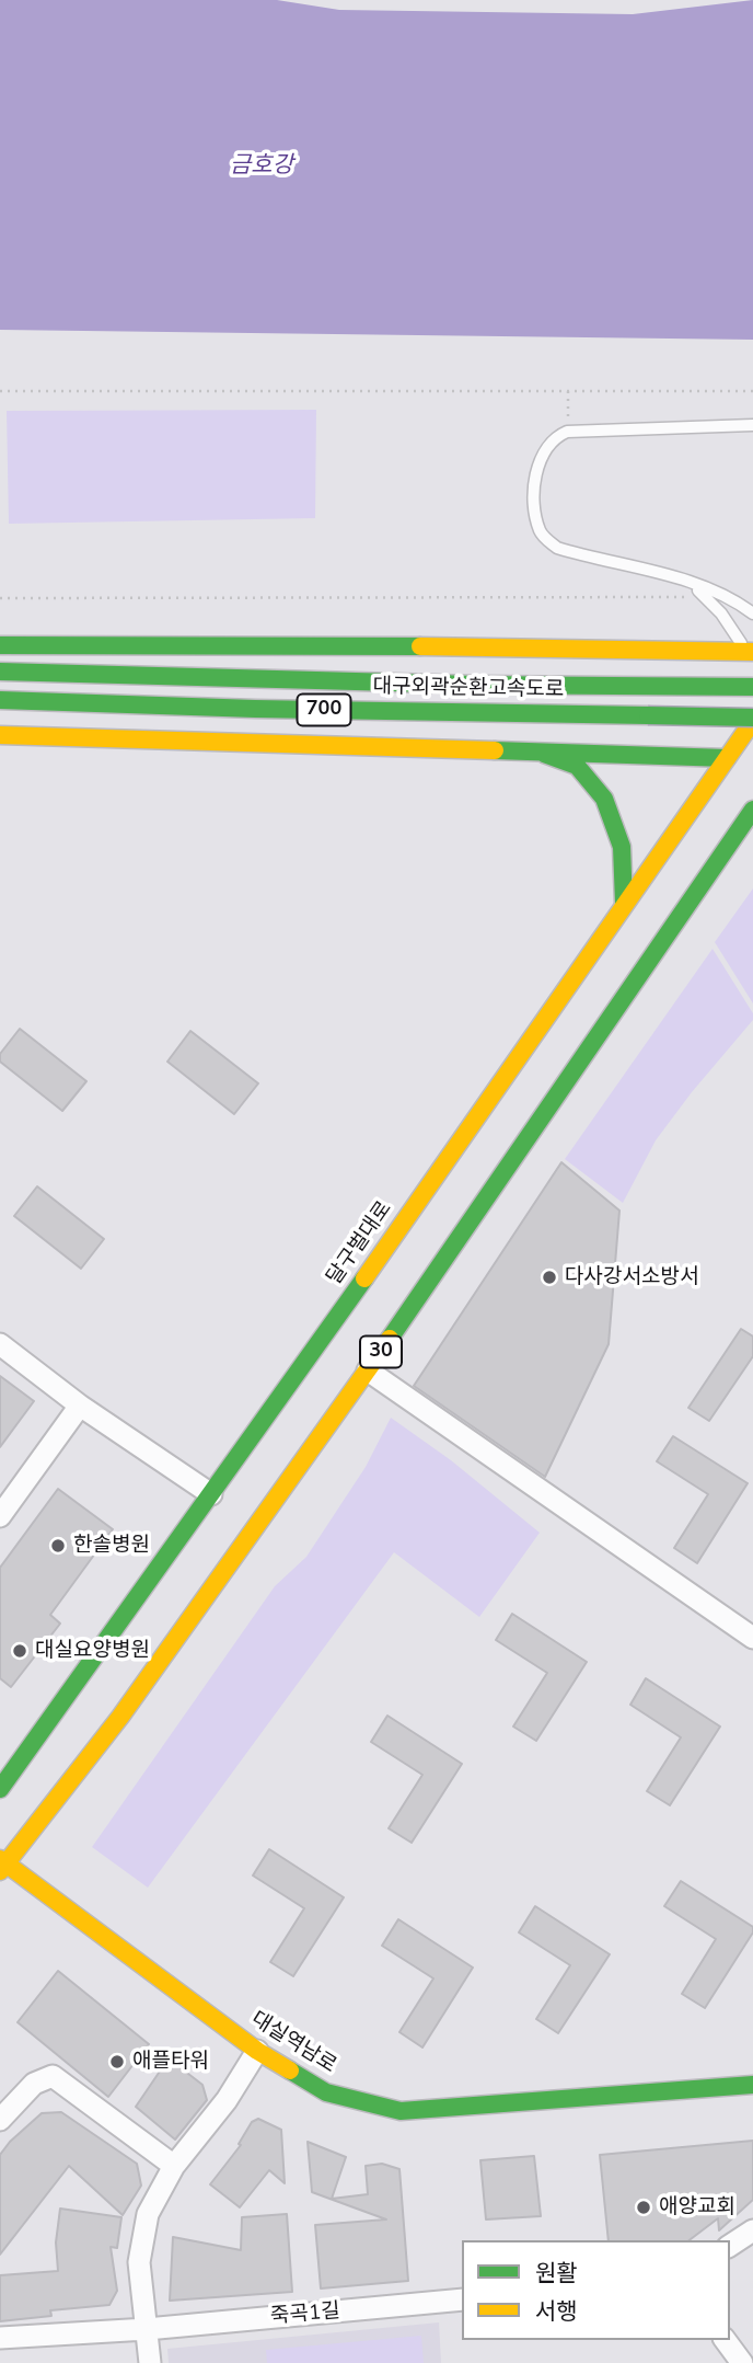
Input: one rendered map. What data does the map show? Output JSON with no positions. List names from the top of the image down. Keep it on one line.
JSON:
{"streets":{"main road":["대구외곽순환고속도로","700","달구벌대로","30","대실역남로"],"street":["죽곡1길"]},"crossings":[["대구외곽순환고속도로","달구벌대로"],["30","대실역남로"]],"water":["금호강"],"places":["다사강서소방서","한솔병원","대실요양병원","애플타워","애양교회"],"legend":["원활","서행"]}
